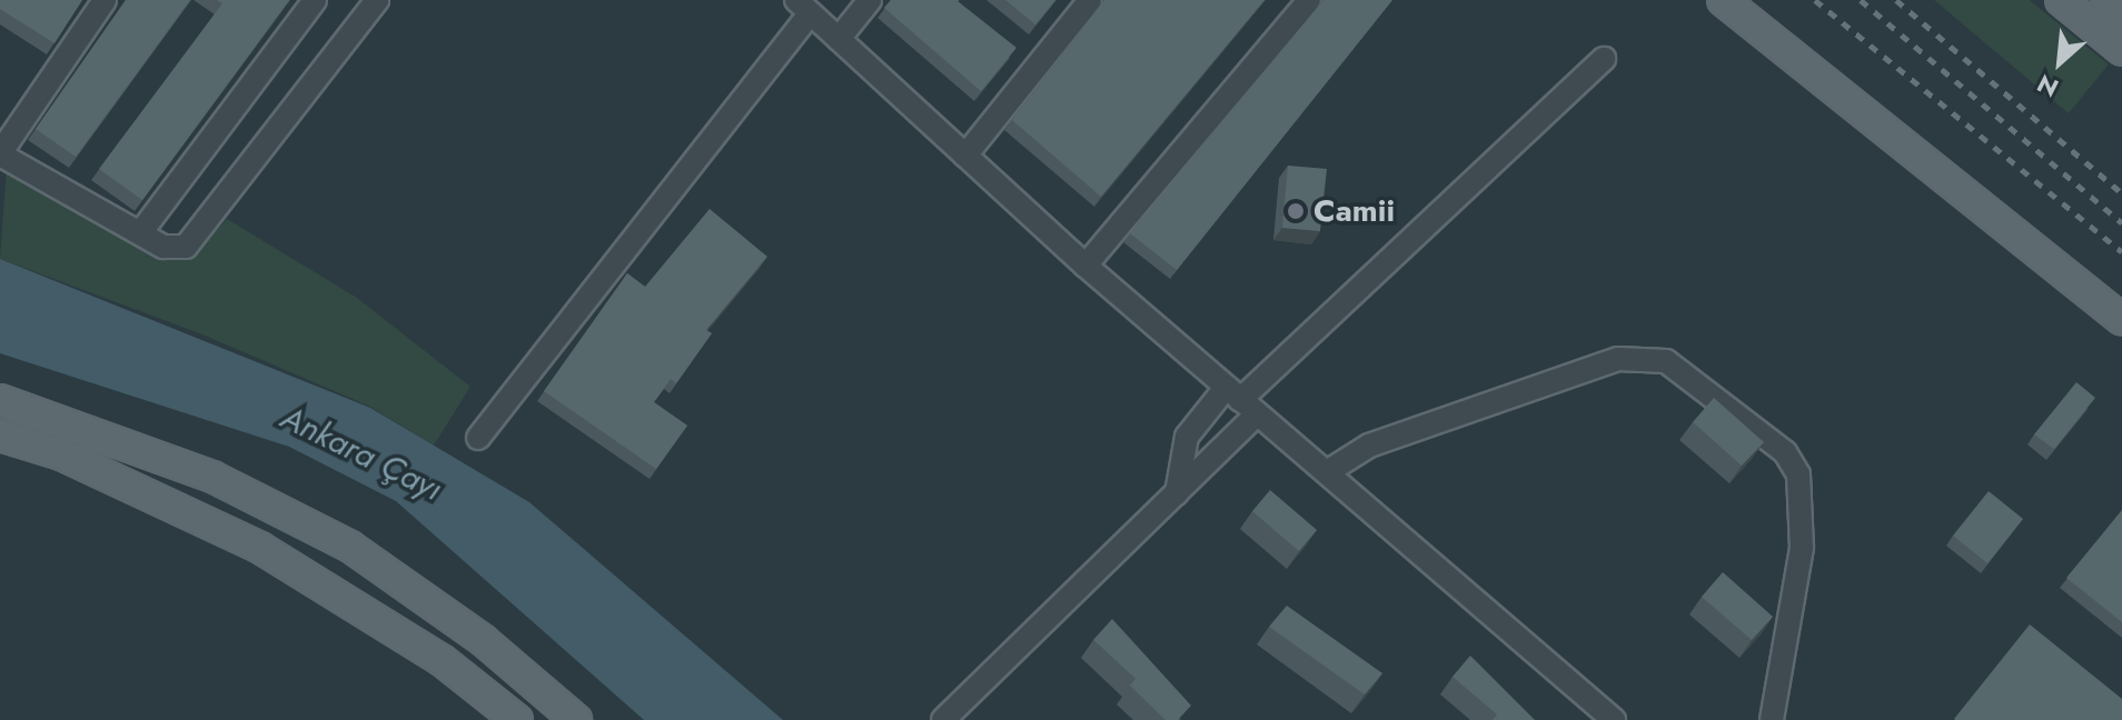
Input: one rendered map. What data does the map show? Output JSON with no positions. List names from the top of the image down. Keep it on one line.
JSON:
{"water":["Ankara Çayı"],"places":["Camii"],"north":"bottom left"}
